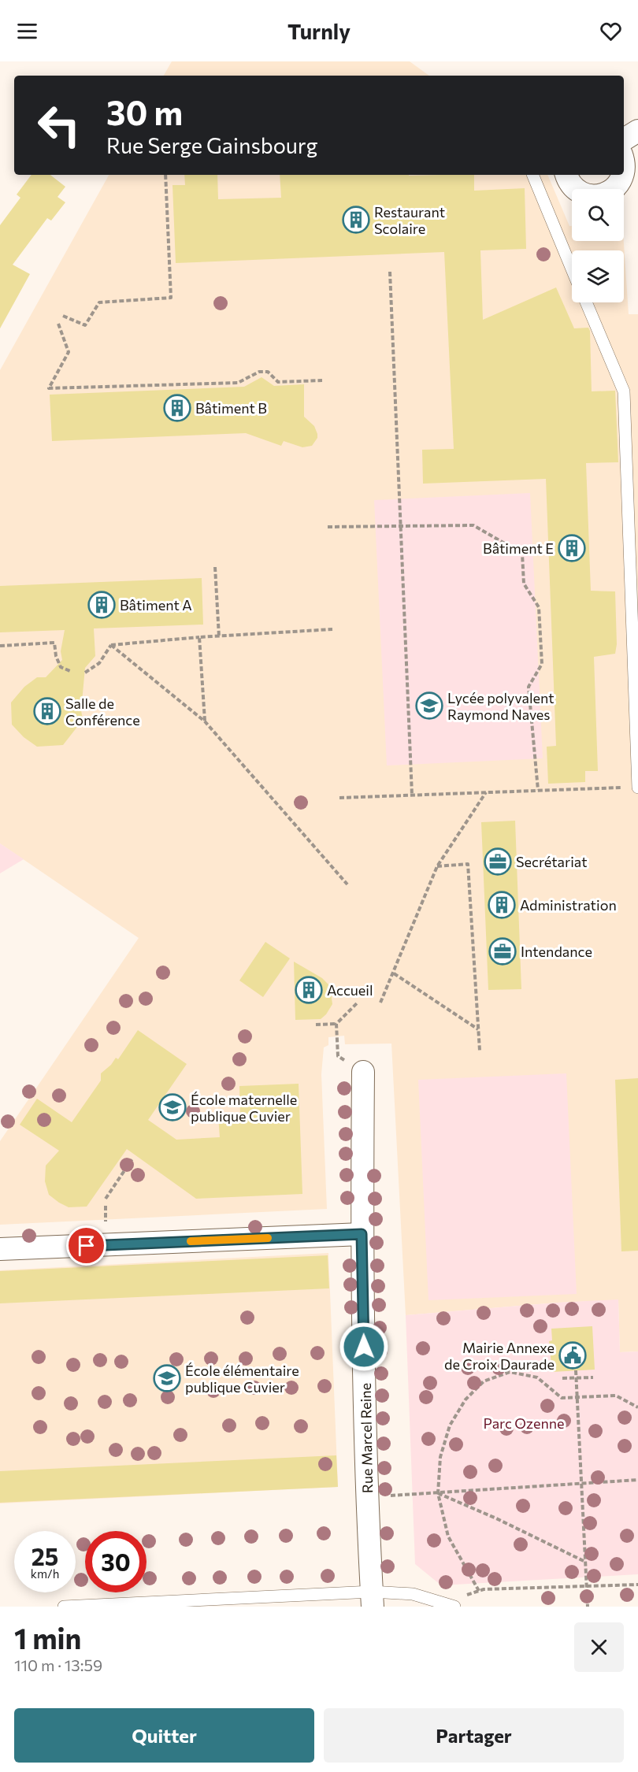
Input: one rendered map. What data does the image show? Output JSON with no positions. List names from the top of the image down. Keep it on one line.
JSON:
{"streets":{"street":["Rue Marcel Reine"]},"parks":["Parc Ozenne"],"places":{"building":["Restaurant Scolaire","Bâtiment B","Bâtiment E","Bâtiment A","Salle de Conférence","Administration","Accueil"],"school or university":["Lycée polyvalent Raymond Naves","École maternelle publique Cuvier","École élémentaire publique Cuvier"],"office":["Secrétariat","Intendance"],"public building":["Mairie Annexe de Croix Daurade"]},"page":{"header":"Turnly","turn":["30 m","Rue Serge Gainsbourg"],"speed":"25 km/h","limit":"30","heading":["1 min","110 m · 13:59"],"buttons":["Quitter","Partager"]}}
